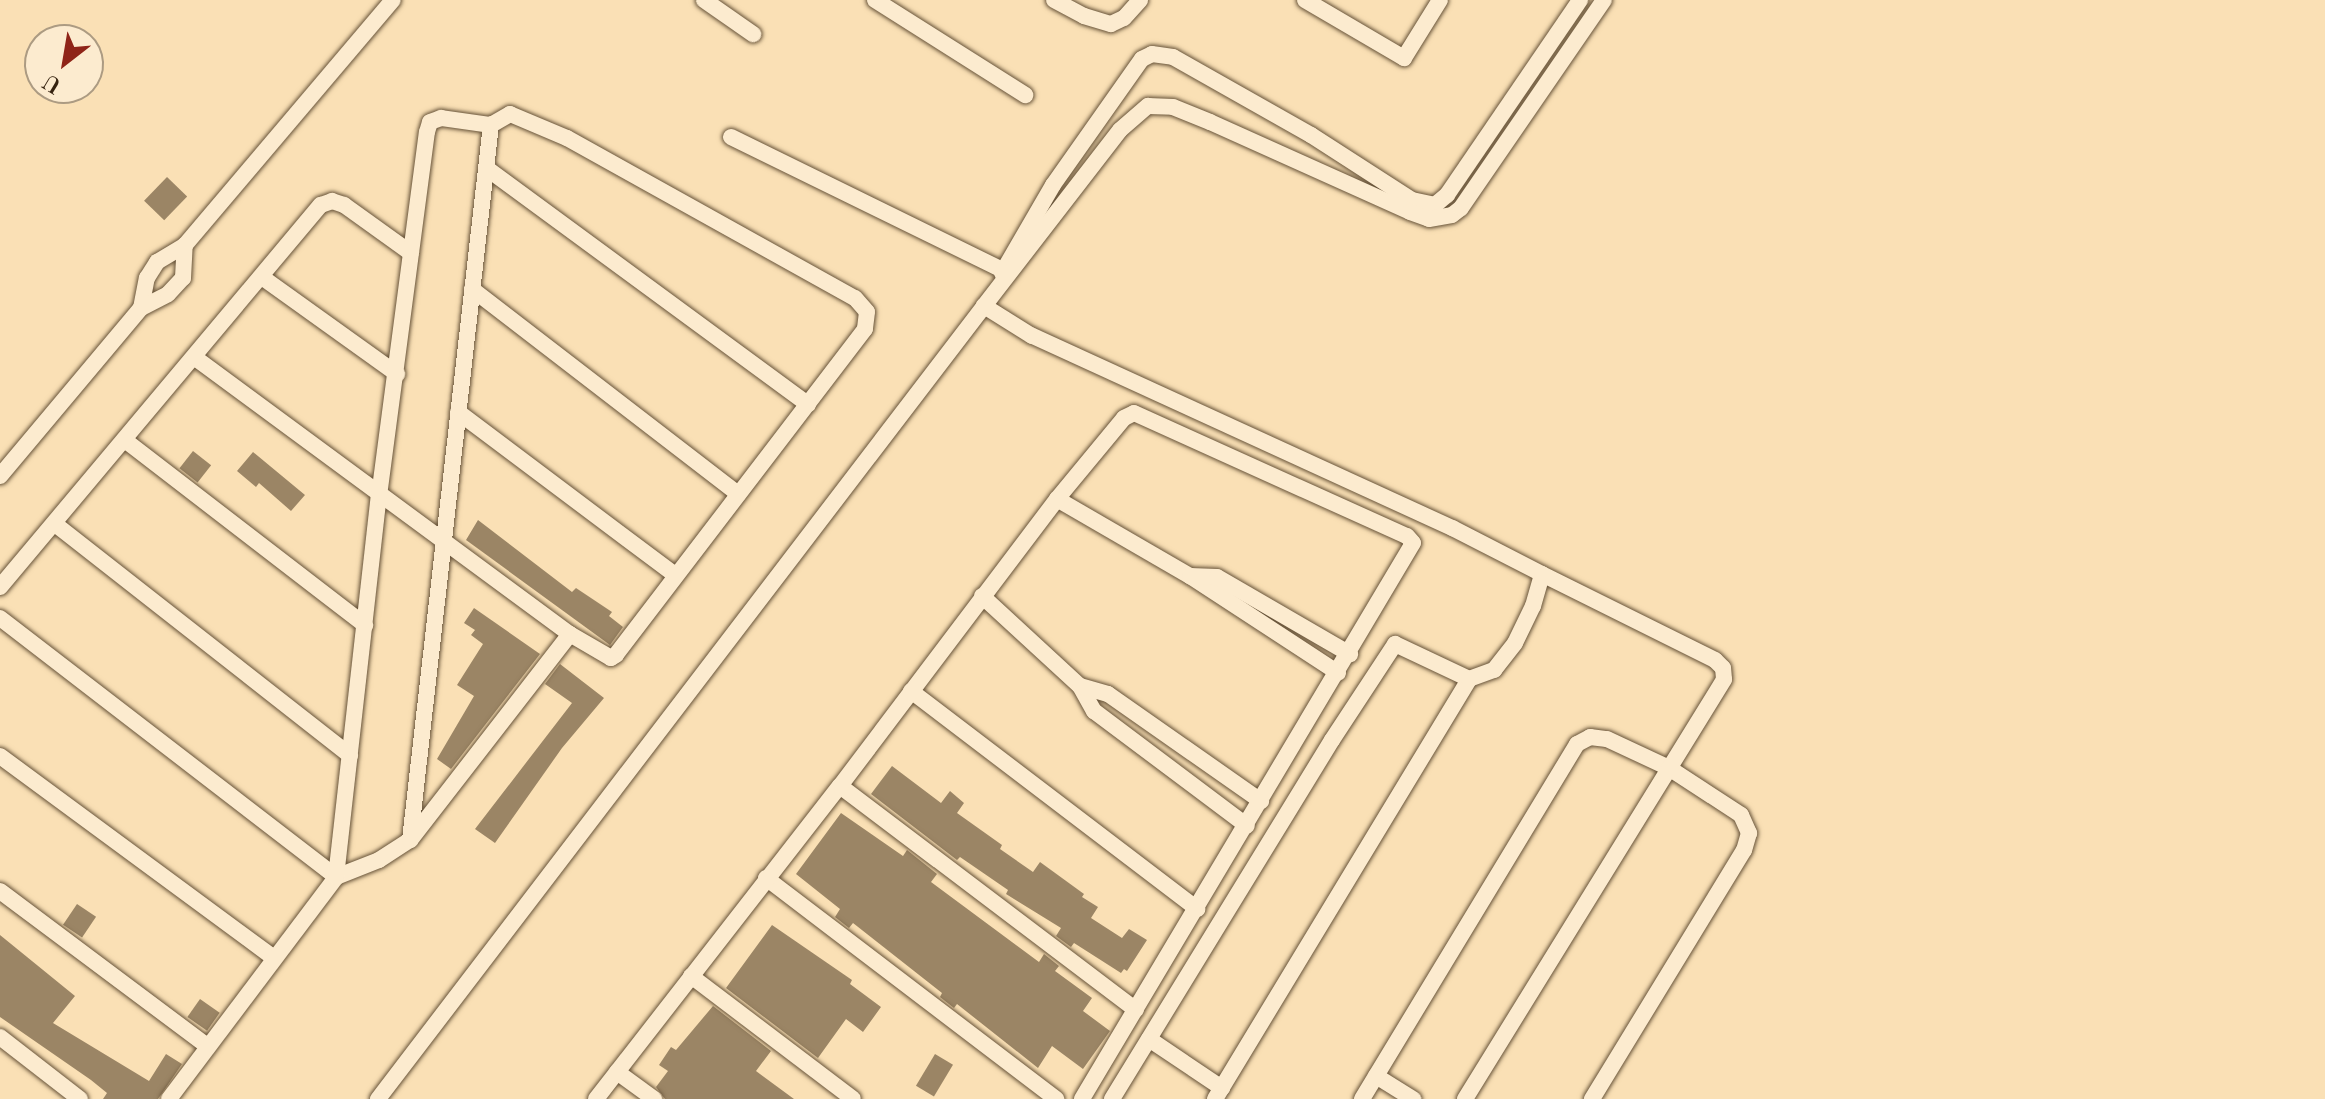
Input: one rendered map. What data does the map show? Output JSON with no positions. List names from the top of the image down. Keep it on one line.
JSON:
{"north":"bottom left"}
